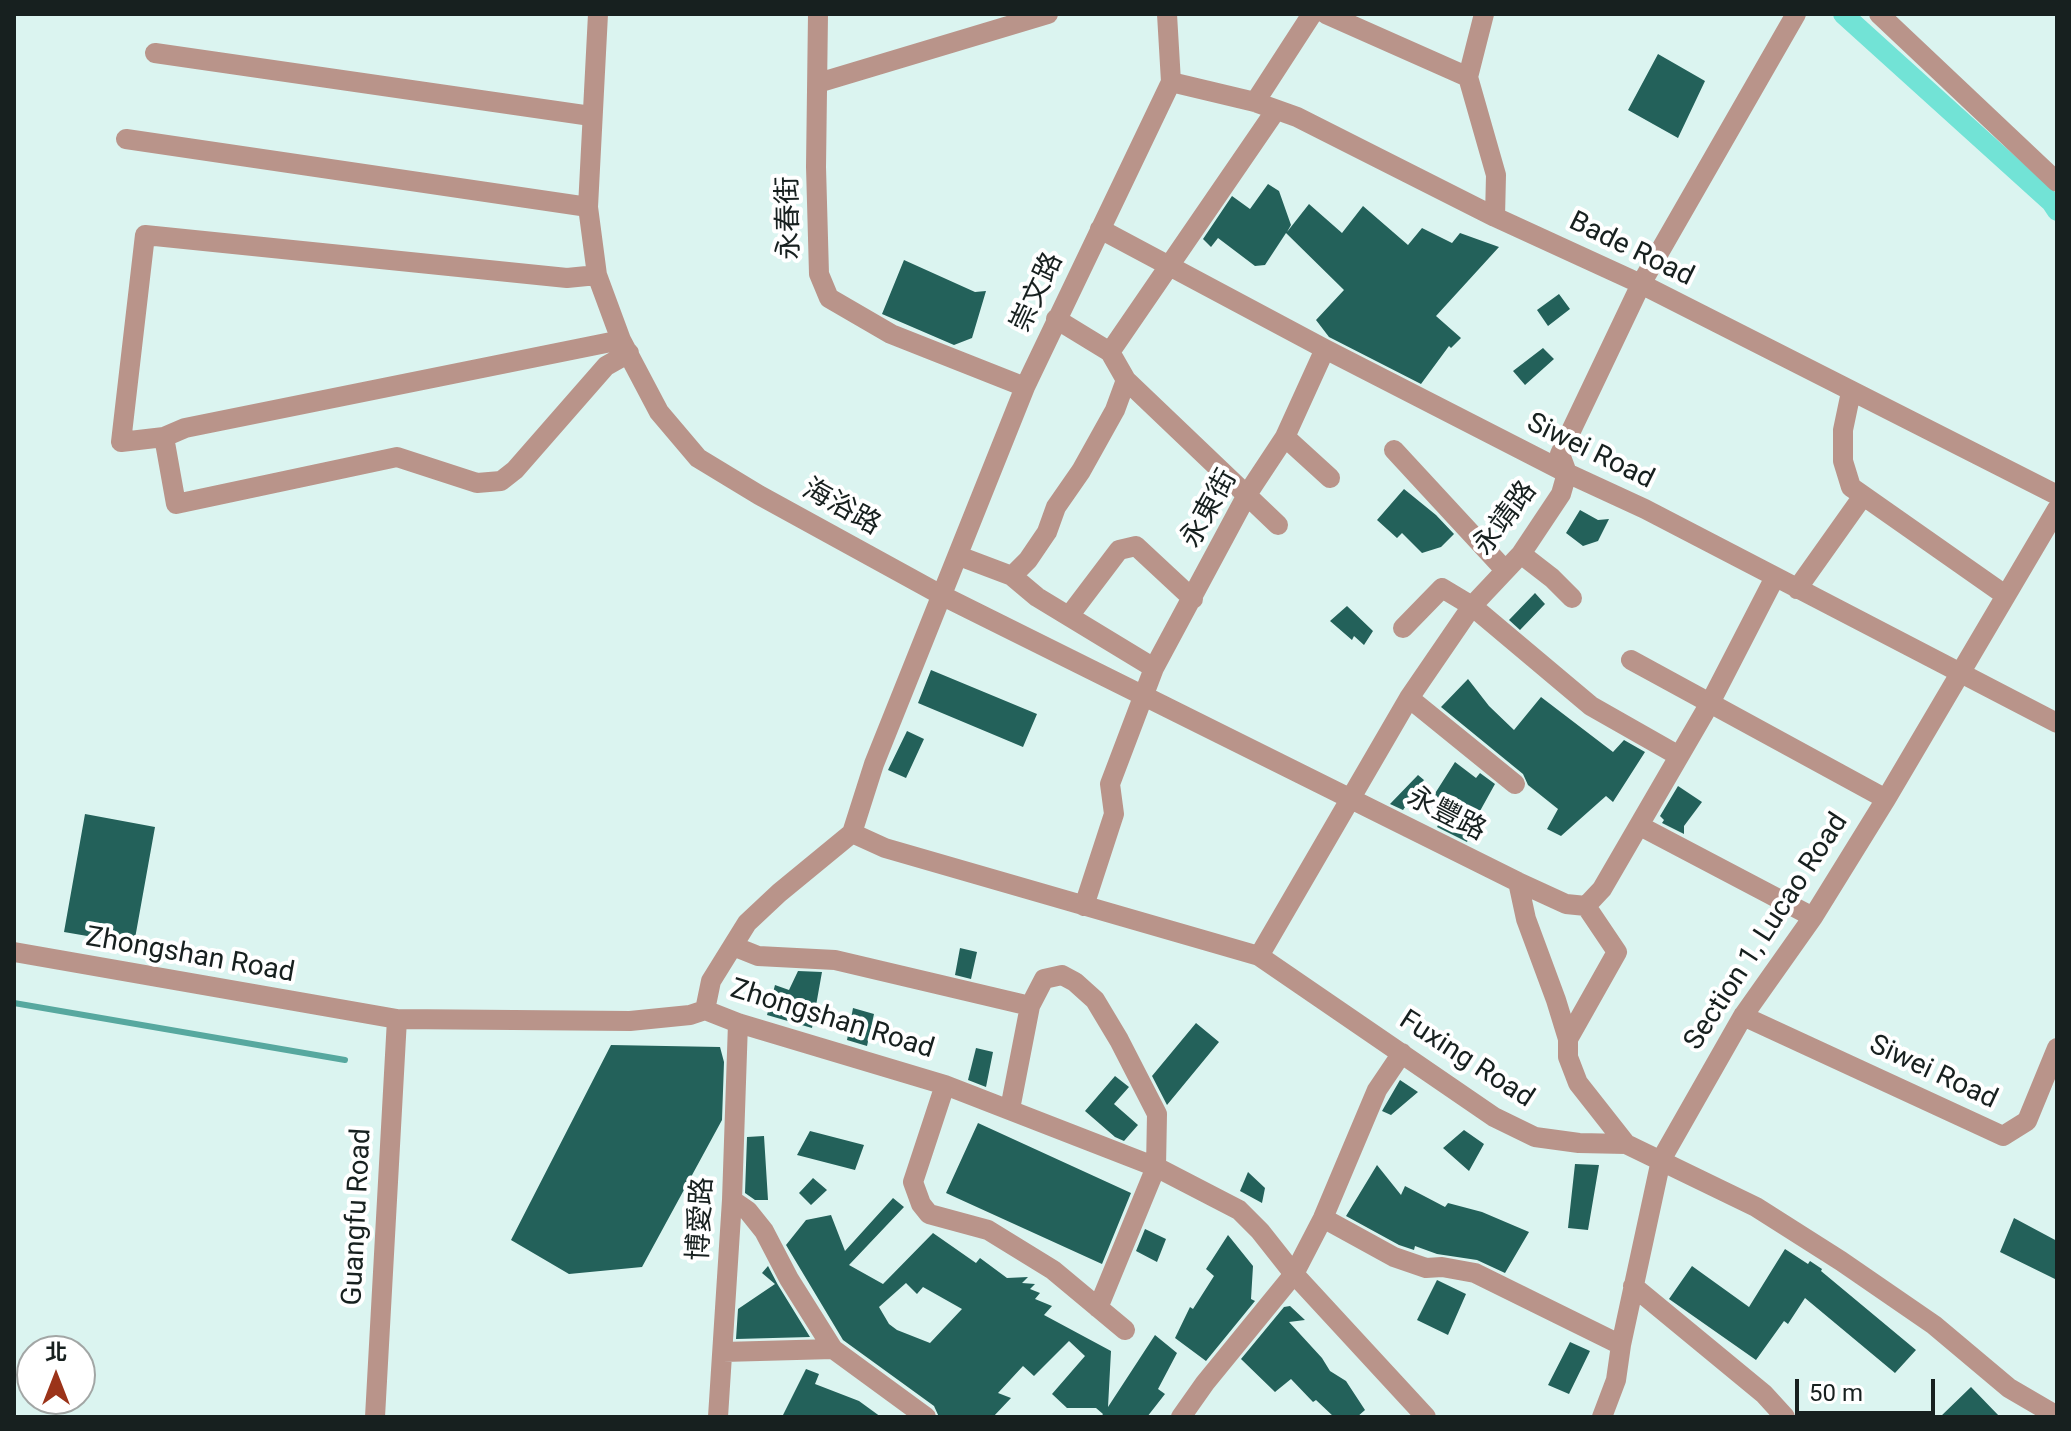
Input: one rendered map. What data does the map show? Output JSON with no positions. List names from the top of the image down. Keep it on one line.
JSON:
{"streets":{"street":["永春街","Bade Road","崇文路","Siwei Road","海浴路","永東街","永靖路","永豐路","Section 1, Lucao Road","Zhongshan Road","Fuxing Road","Guangfu Road","博愛路"]},"crossings":[["永春街","崇文路"],["Bade Road","崇文路"],["Bade Road","永靖路"],["崇文路","Siwei Road"],["崇文路","海浴路"],["崇文路","永豐路"],["Siwei Road","永東街"],["Siwei Road","永靖路"],["Siwei Road","Section 1, Lucao Road"],["海浴路","永豐路"],["永東街","永豐路"],["永東街","Fuxing Road"],["永靖路","永豐路"],["永靖路","Fuxing Road"],["Section 1, Lucao Road","Fuxing Road"],["Zhongshan Road","Guangfu Road"],["Zhongshan Road","博愛路"]],"scale_bar":"50 m","north":"top"}
